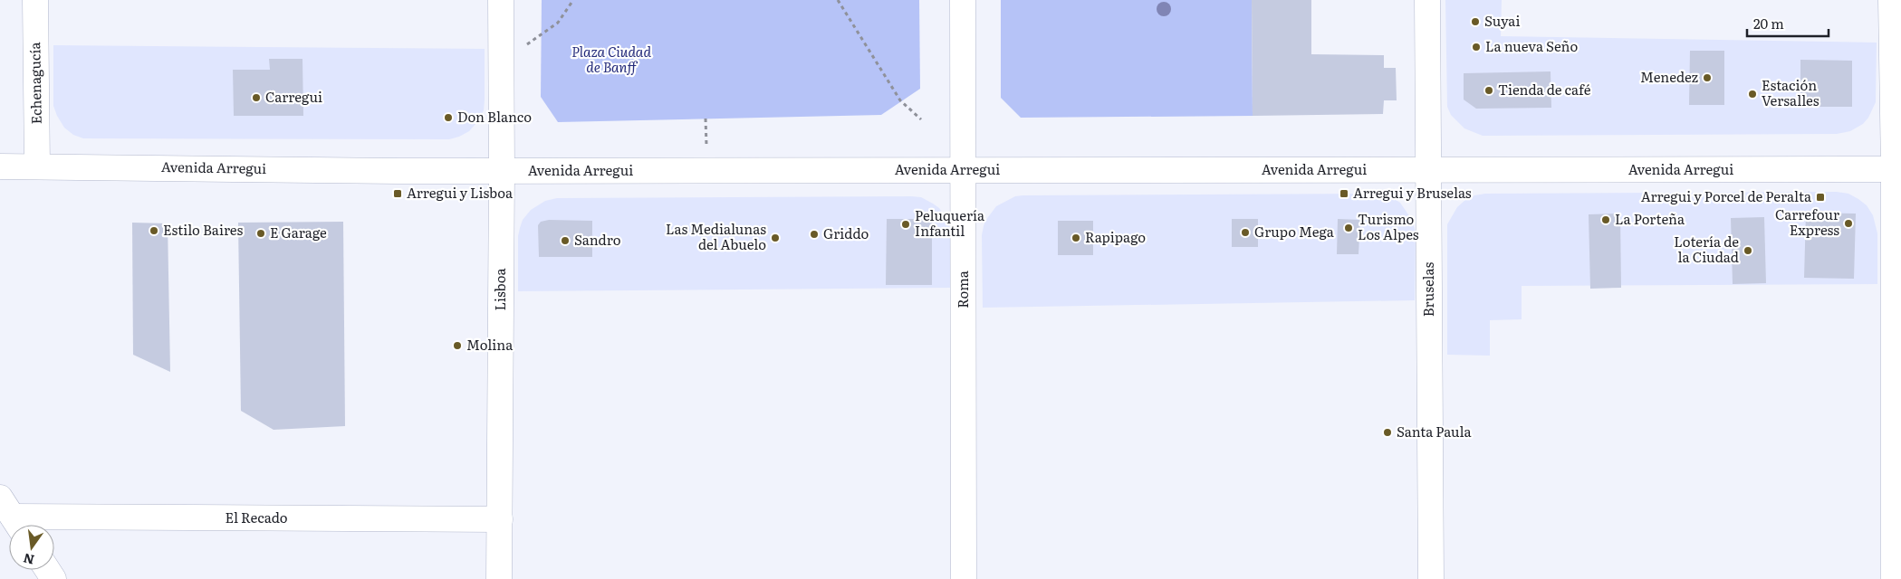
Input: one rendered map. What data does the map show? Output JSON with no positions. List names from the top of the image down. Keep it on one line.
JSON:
{"streets":{"street":["Echenagucía","Avenida Arregui","Lisboa","Roma","Bruselas","El Recado"]},"crossings":[["Echenagucía","Avenida Arregui"],["Avenida Arregui","Lisboa"],["Avenida Arregui","Roma"],["Avenida Arregui","Bruselas"],["Lisboa","El Recado"]],"parks":["Plaza Ciudad de Banff"],"places":{"other":["Suyai","La nueva Seño","Menedez","Tienda de café","Estación Versalles","Carregui","Don Blanco","La Porteña","Carrefour Express","Peluquería Infantil","Turismo Los Alpes","Estilo Baires","Grupo Mega","E Garage","Griddo","Las Medialunas del Abuelo","Rapipago","Sandro","Lotería de la Ciudad","Molina","Santa Paula"],"transit":["Arregui y Lisboa","Arregui y Bruselas","Arregui y Porcel de Peralta"]},"scale_bar":"20 m","north":"bottom"}
